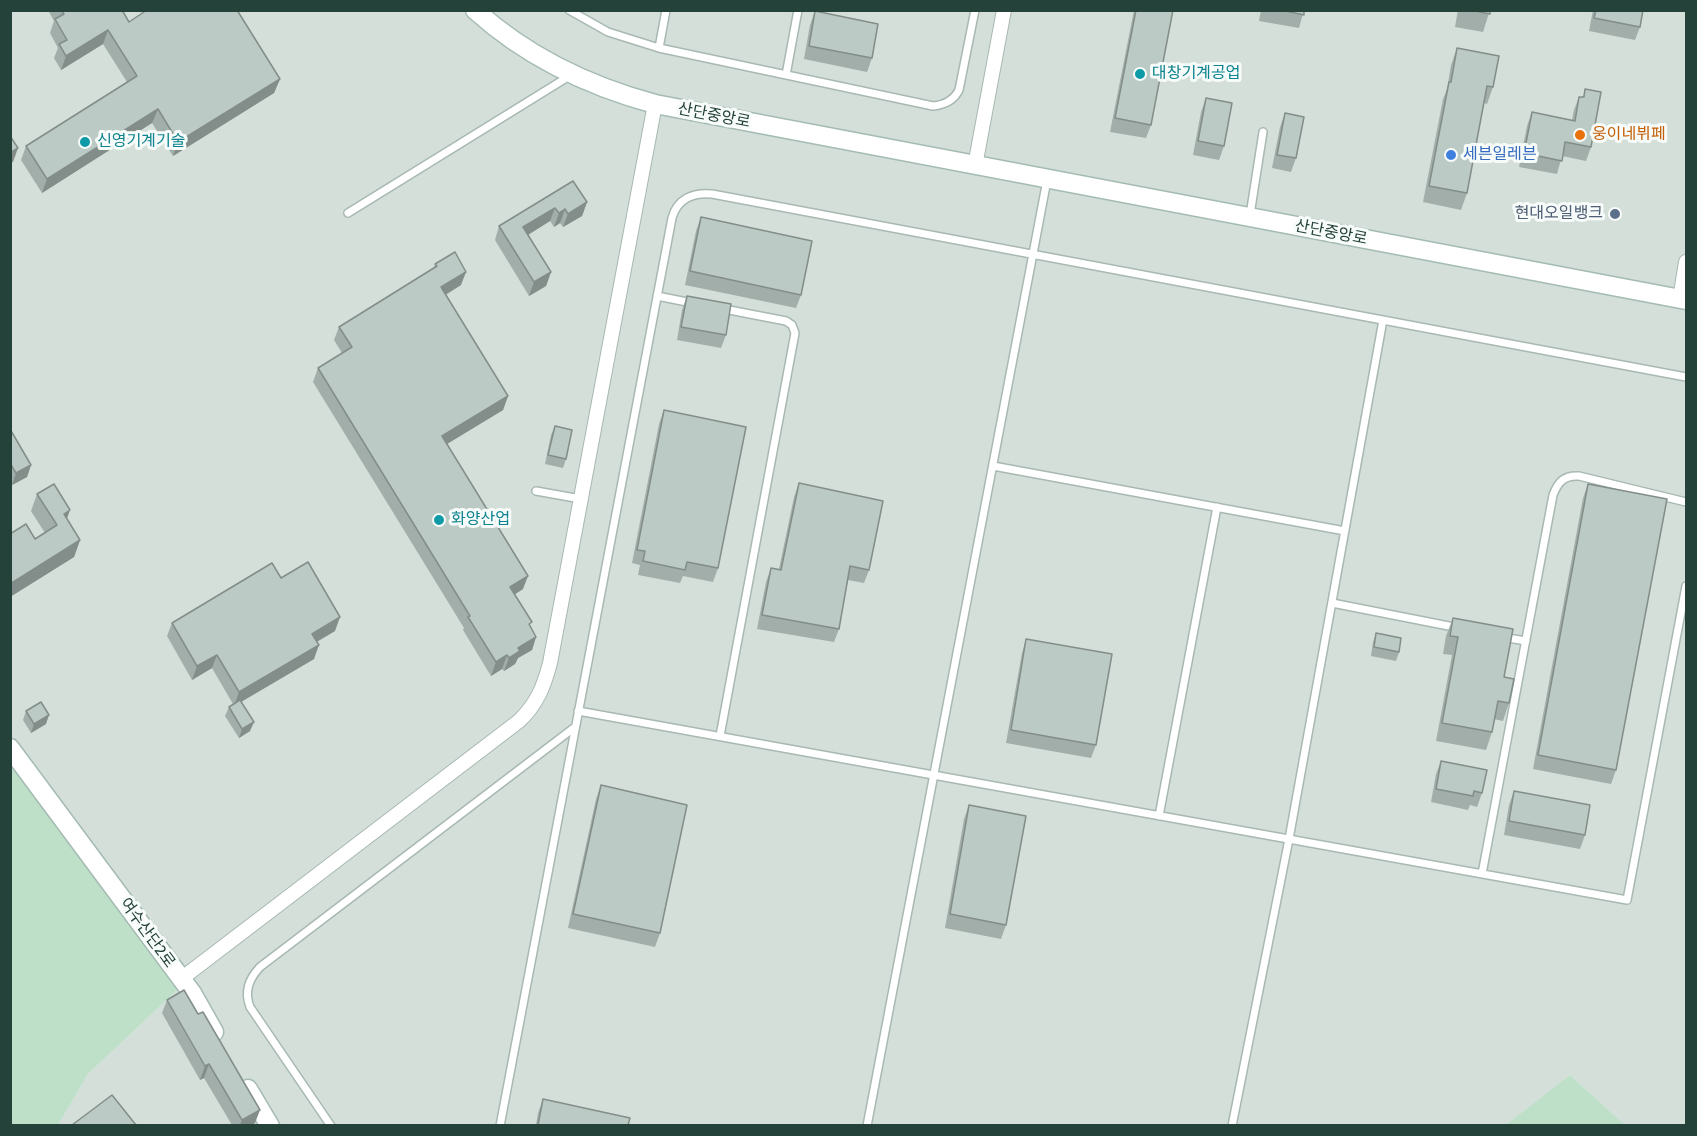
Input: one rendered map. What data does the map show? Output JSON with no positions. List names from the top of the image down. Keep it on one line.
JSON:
{"streets":{"street":["산단중앙로","여수산단2로"]},"places":["대창기계공업","웅이네뷔페","신영기계기술","세븐일레븐","현대오일뱅크","화양산업"]}
